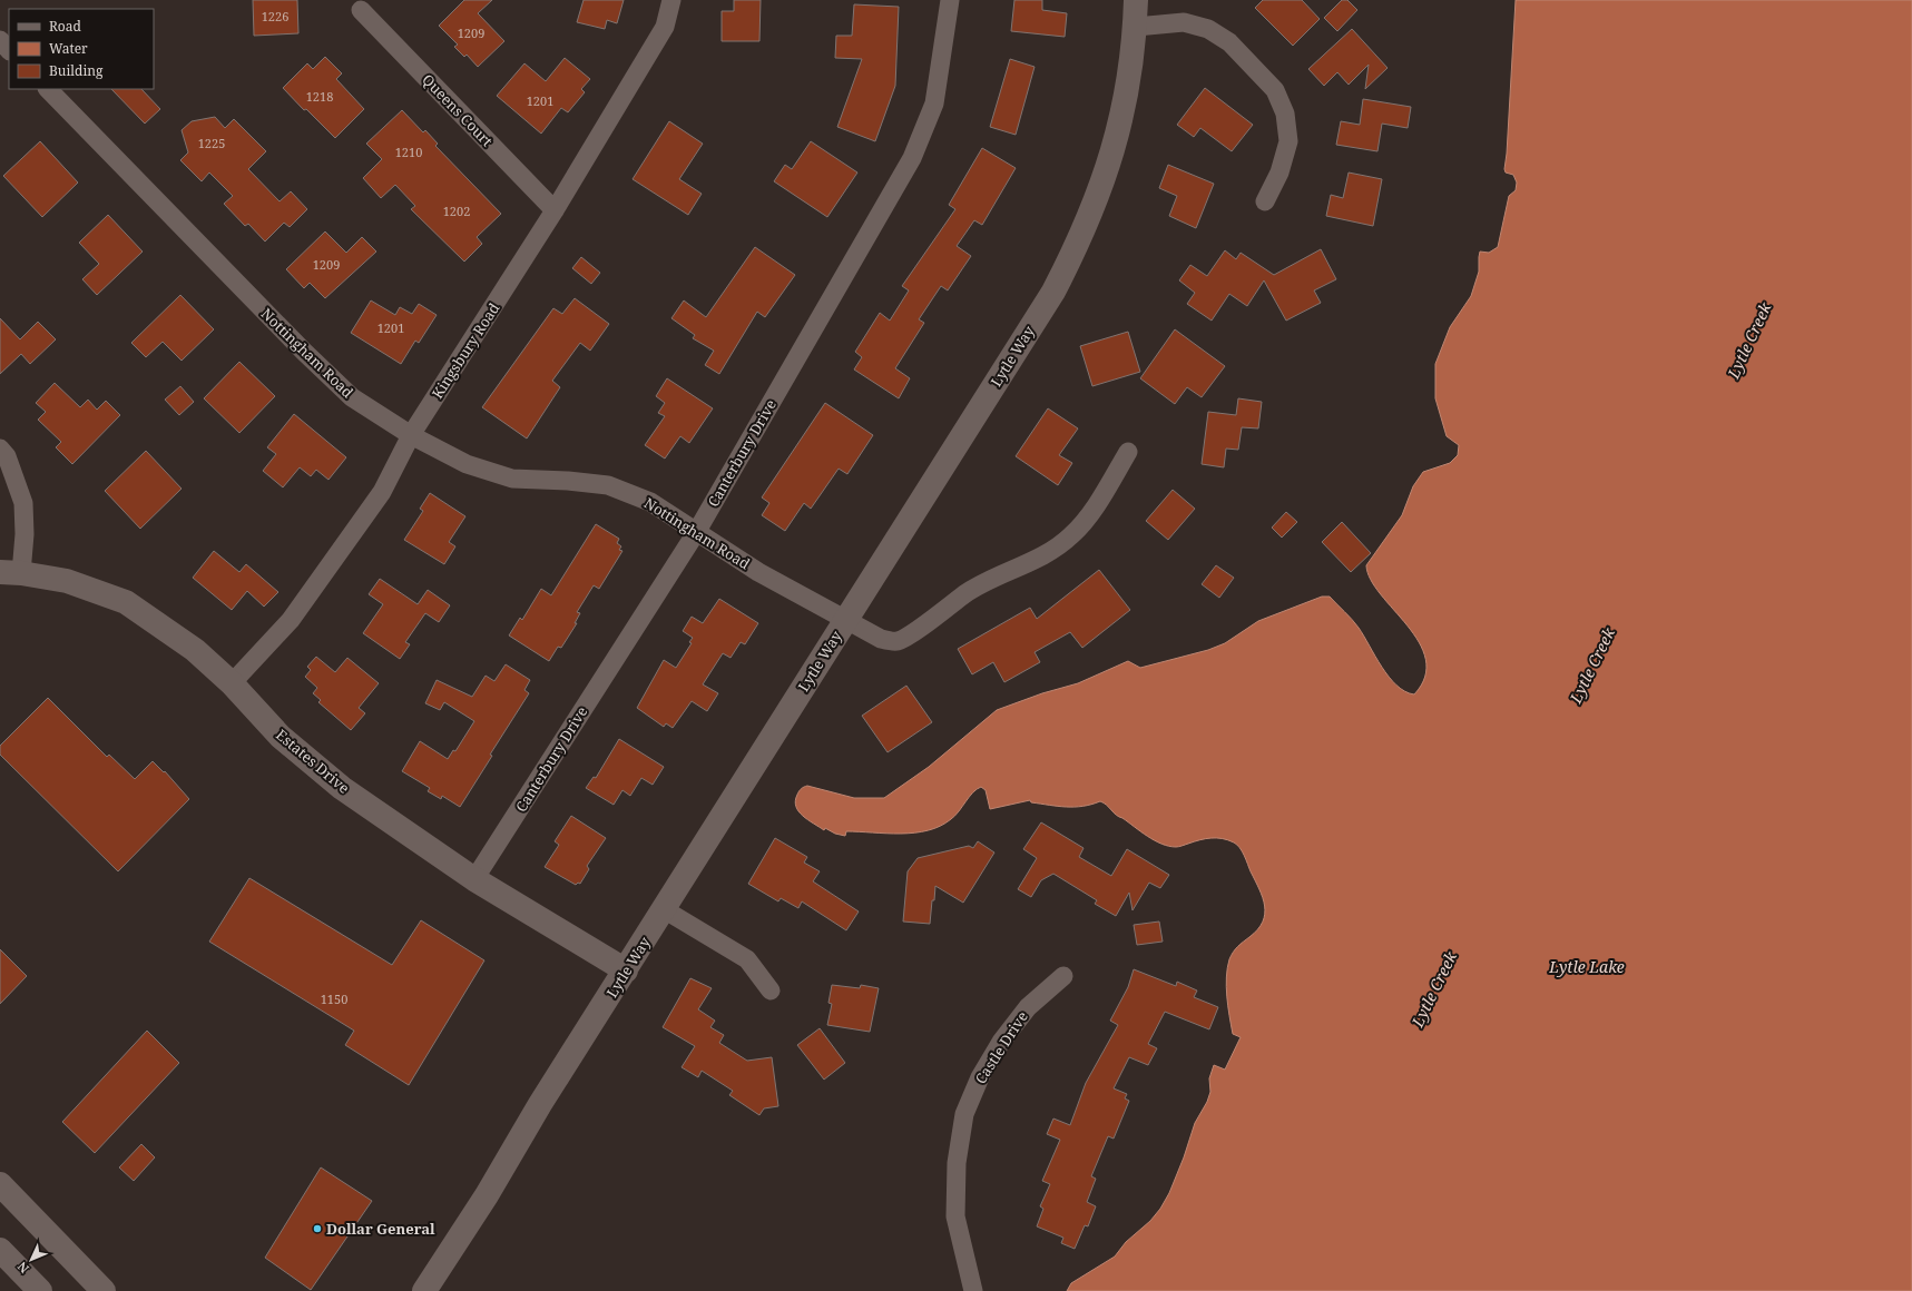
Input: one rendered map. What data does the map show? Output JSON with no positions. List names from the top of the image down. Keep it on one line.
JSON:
{"streets":{"street":["Queens Court","Kingsbury Road","Nottingham Road","Lytle Way","Canterbury Drive","Estates Drive","Castle Drive"]},"crossings":[["Queens Court","Kingsbury Road"],["Kingsbury Road","Nottingham Road"],["Kingsbury Road","Estates Drive"],["Nottingham Road","Lytle Way"],["Nottingham Road","Canterbury Drive"],["Lytle Way","Estates Drive"],["Canterbury Drive","Estates Drive"]],"water":["Lytle Creek","Lytle Lake"],"places":["Dollar General"],"house_numbers":["1226","1209","1218","1201","1225","1210","1202","1209","1201","1150"],"legend":["Road","Water","Building"],"north":"bottom left"}
